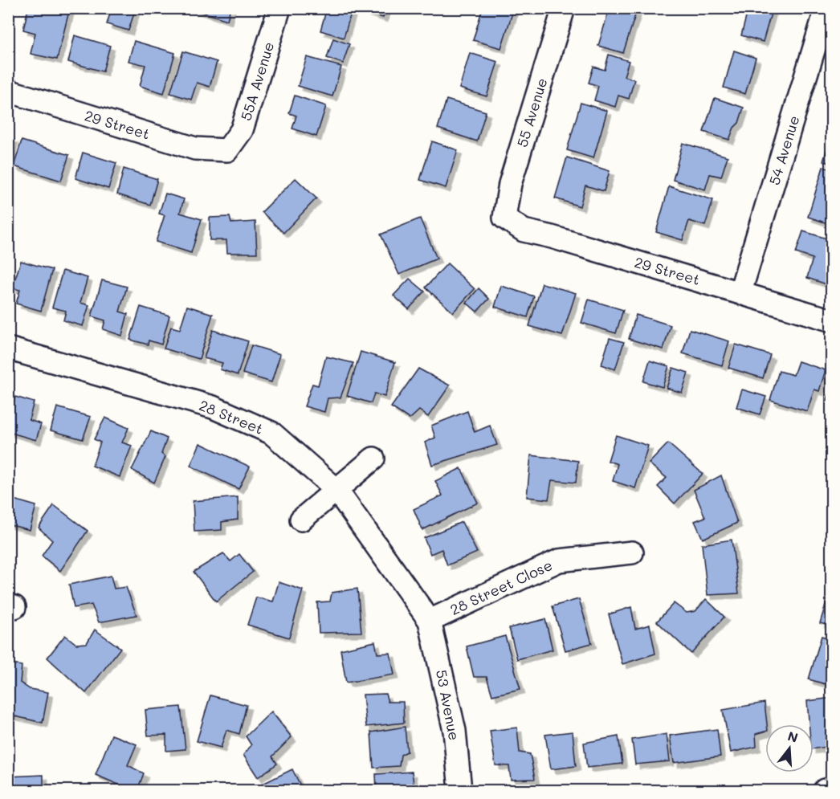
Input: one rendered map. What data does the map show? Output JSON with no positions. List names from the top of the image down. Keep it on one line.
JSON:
{"streets":{"street":["55A Avenue","55 Avenue","29 Street","54 Avenue","28 Street","28 Street Close","53 Avenue"]},"crossings":[["55A Avenue","29 Street"],["55 Avenue","29 Street"],["29 Street","54 Avenue"],["28 Street","28 Street Close"],["28 Street","53 Avenue"],["28 Street Close","53 Avenue"]],"north":"top"}
